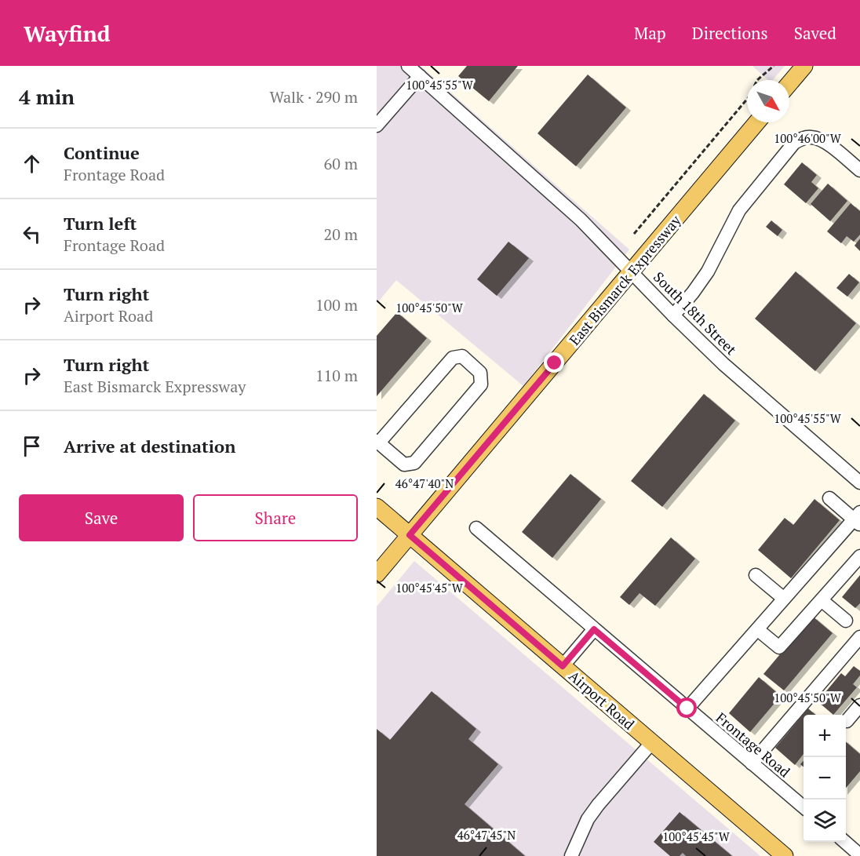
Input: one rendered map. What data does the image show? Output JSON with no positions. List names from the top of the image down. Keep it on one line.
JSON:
{"streets":{"main road":["East Bismarck Expressway","Airport Road"],"street":["South 18th Street","Frontage Road"]},"crossings":[["East Bismarck Expressway","South 18th Street"],["East Bismarck Expressway","Airport Road"]],"north":"bottom right","page":{"header":"Wayfind","nav":["Map","Directions","Saved"],"heading":["4 min","Walk · 290 m"],"list":[["Continue","Frontage Road","60 m"],["Turn left","Frontage Road","20 m"],["Turn right","Airport Road","100 m"],["Turn right","East Bismarck Expressway","110 m"],"Arrive at destination"],"buttons":["Save","Share"],"map_buttons":["+","−"]},"coordinates":["100°45'55\"W","100°46'00\"W","100°45'50\"W","46°47'40\"N","100°45'45\"W","46°47'45\"N"]}
